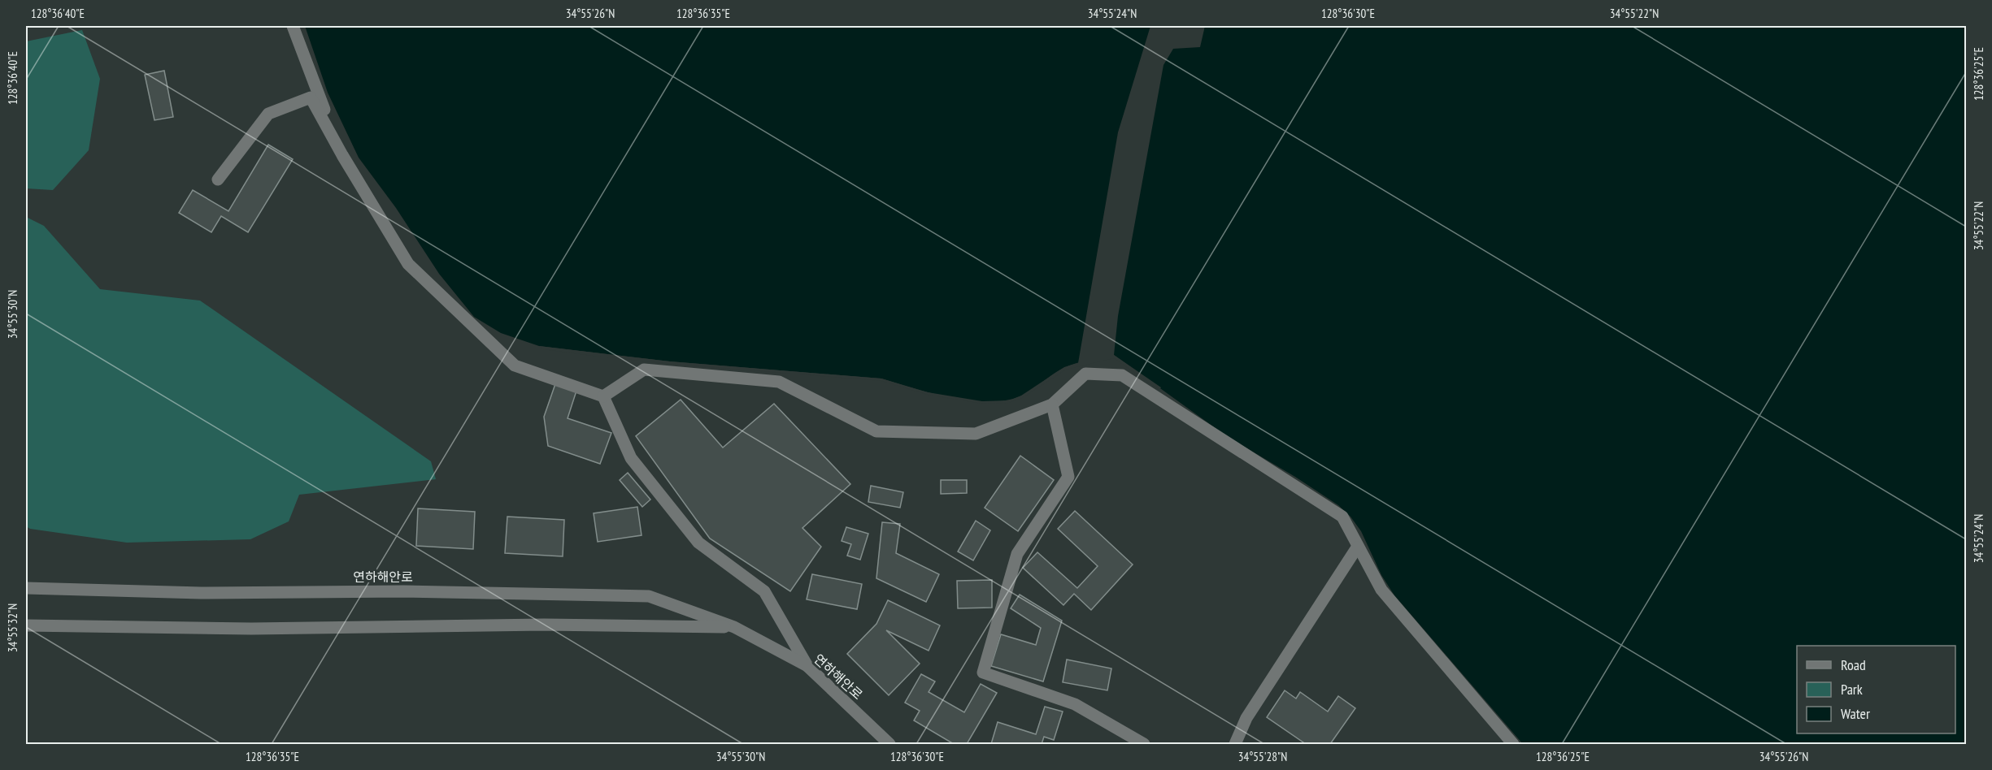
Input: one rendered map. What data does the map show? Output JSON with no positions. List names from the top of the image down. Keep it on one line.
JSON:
{"streets":{"street":["연하해안로"]},"legend":["Road","Park","Water"],"coordinates":["128°36'40\"E","34°55'26\"N","128°36'35\"E","34°55'24\"N","128°36'30\"E","34°55'22\"N","128°36'25\"E","34°55'30\"N","34°55'32\"N","34°55'28\"N"]}
